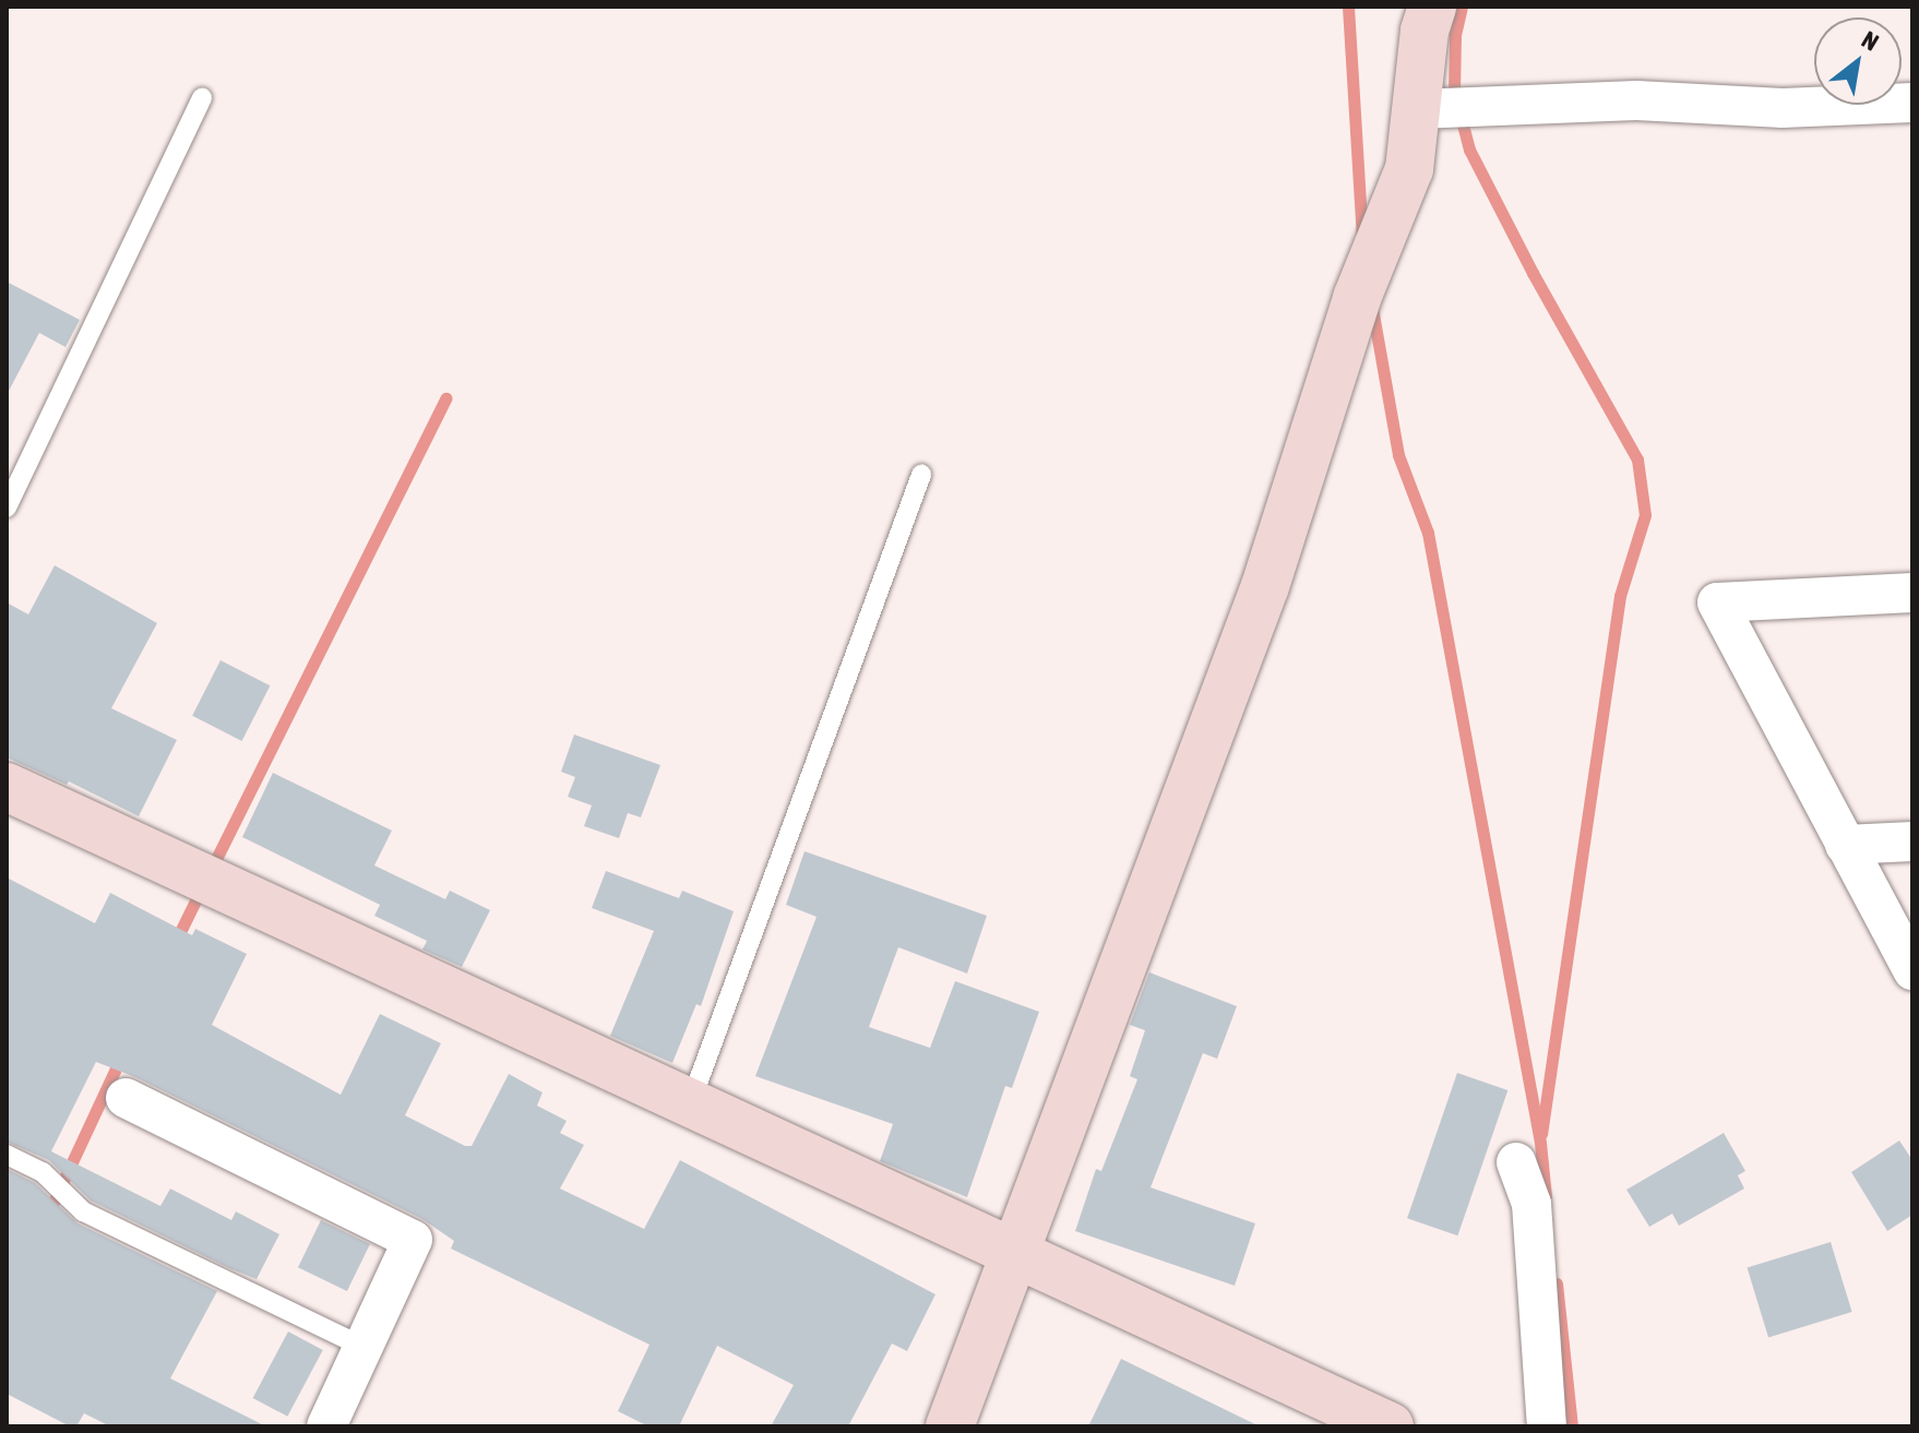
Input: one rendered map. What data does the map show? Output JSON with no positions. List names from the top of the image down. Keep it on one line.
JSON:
{"north":"top right"}
